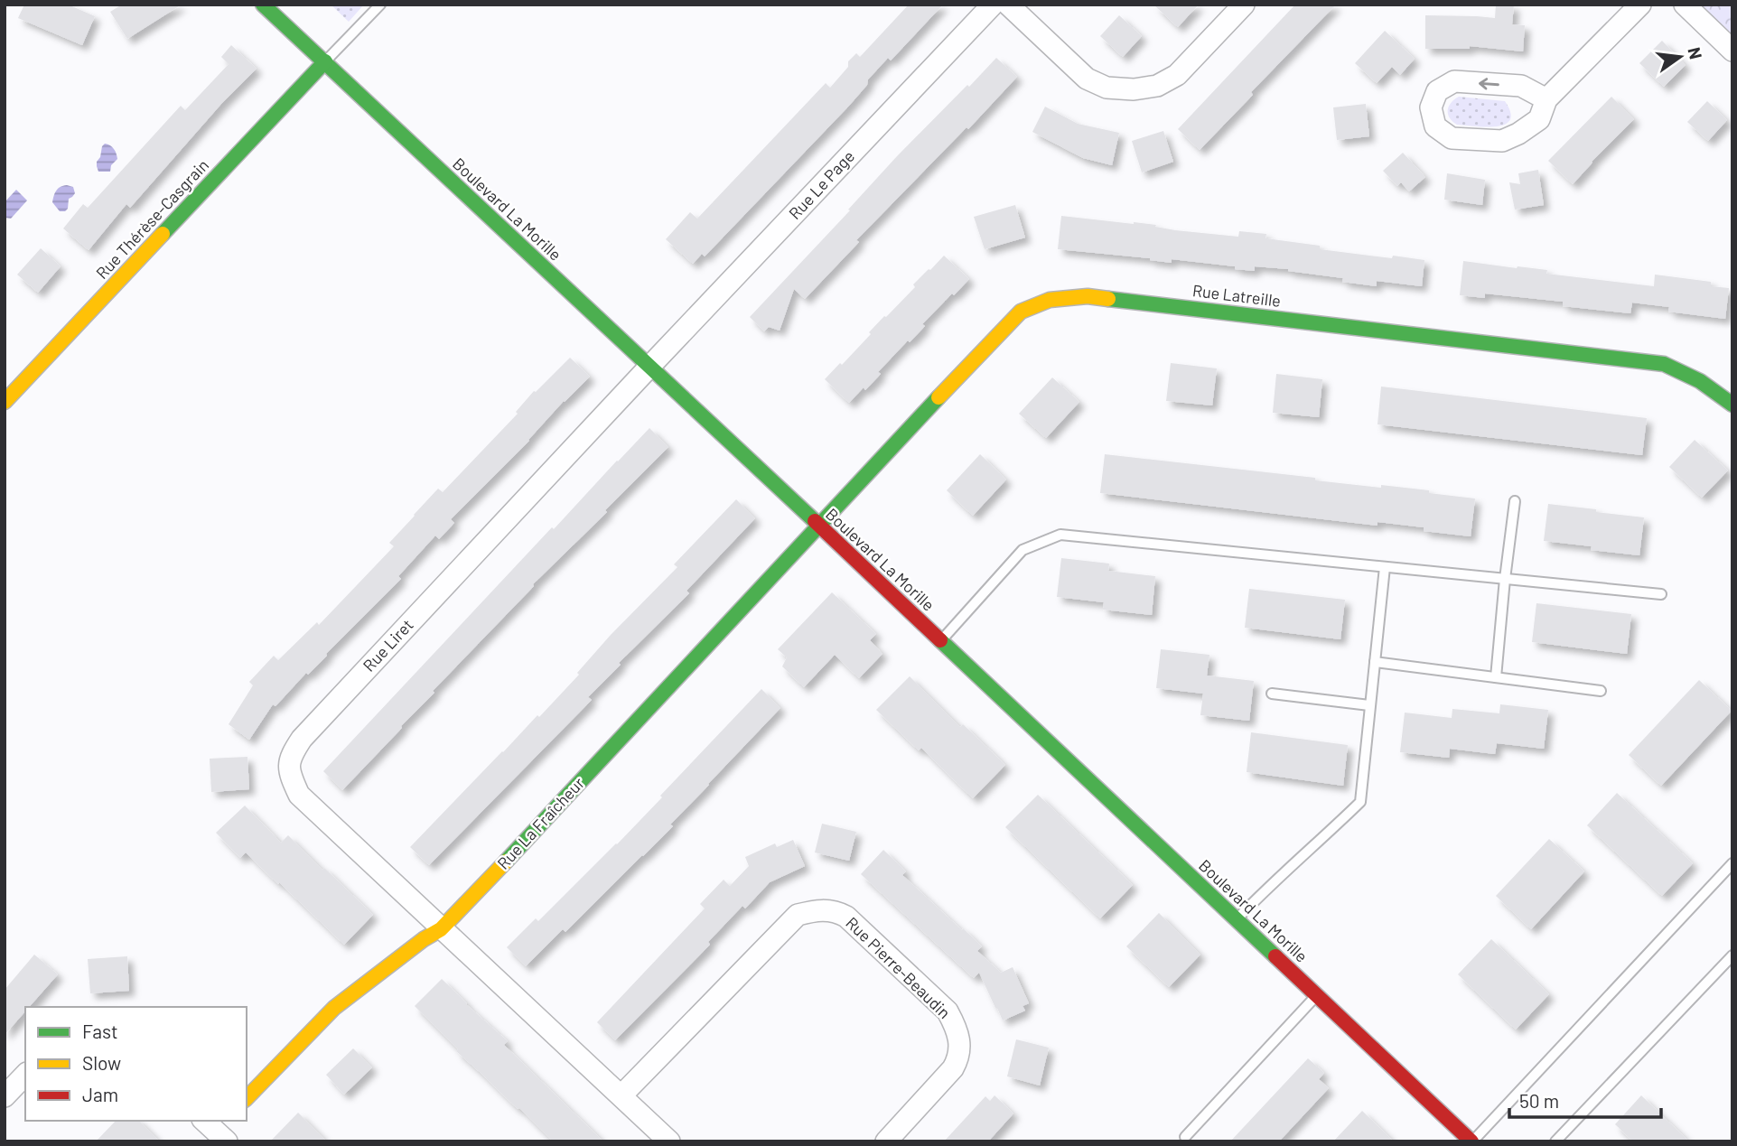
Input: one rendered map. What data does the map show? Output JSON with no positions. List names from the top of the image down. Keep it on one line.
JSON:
{"streets":{"street":["Rue Le Page","Boulevard La Morille","Rue Thérèse-Casgrain","Rue Latreille","Rue Liret","Rue La Fraîcheur","Rue Pierre-Beaudin"]},"crossings":[["Rue Le Page","Boulevard La Morille"],["Rue Le Page","Rue Liret"],["Boulevard La Morille","Rue Thérèse-Casgrain"],["Boulevard La Morille","Rue Latreille"],["Boulevard La Morille","Rue Liret"],["Boulevard La Morille","Rue La Fraîcheur"],["Rue Latreille","Rue La Fraîcheur"],["Rue Liret","Rue La Fraîcheur"]],"legend":["Fast","Slow","Jam"],"scale_bar":"50 m","north":"right"}
